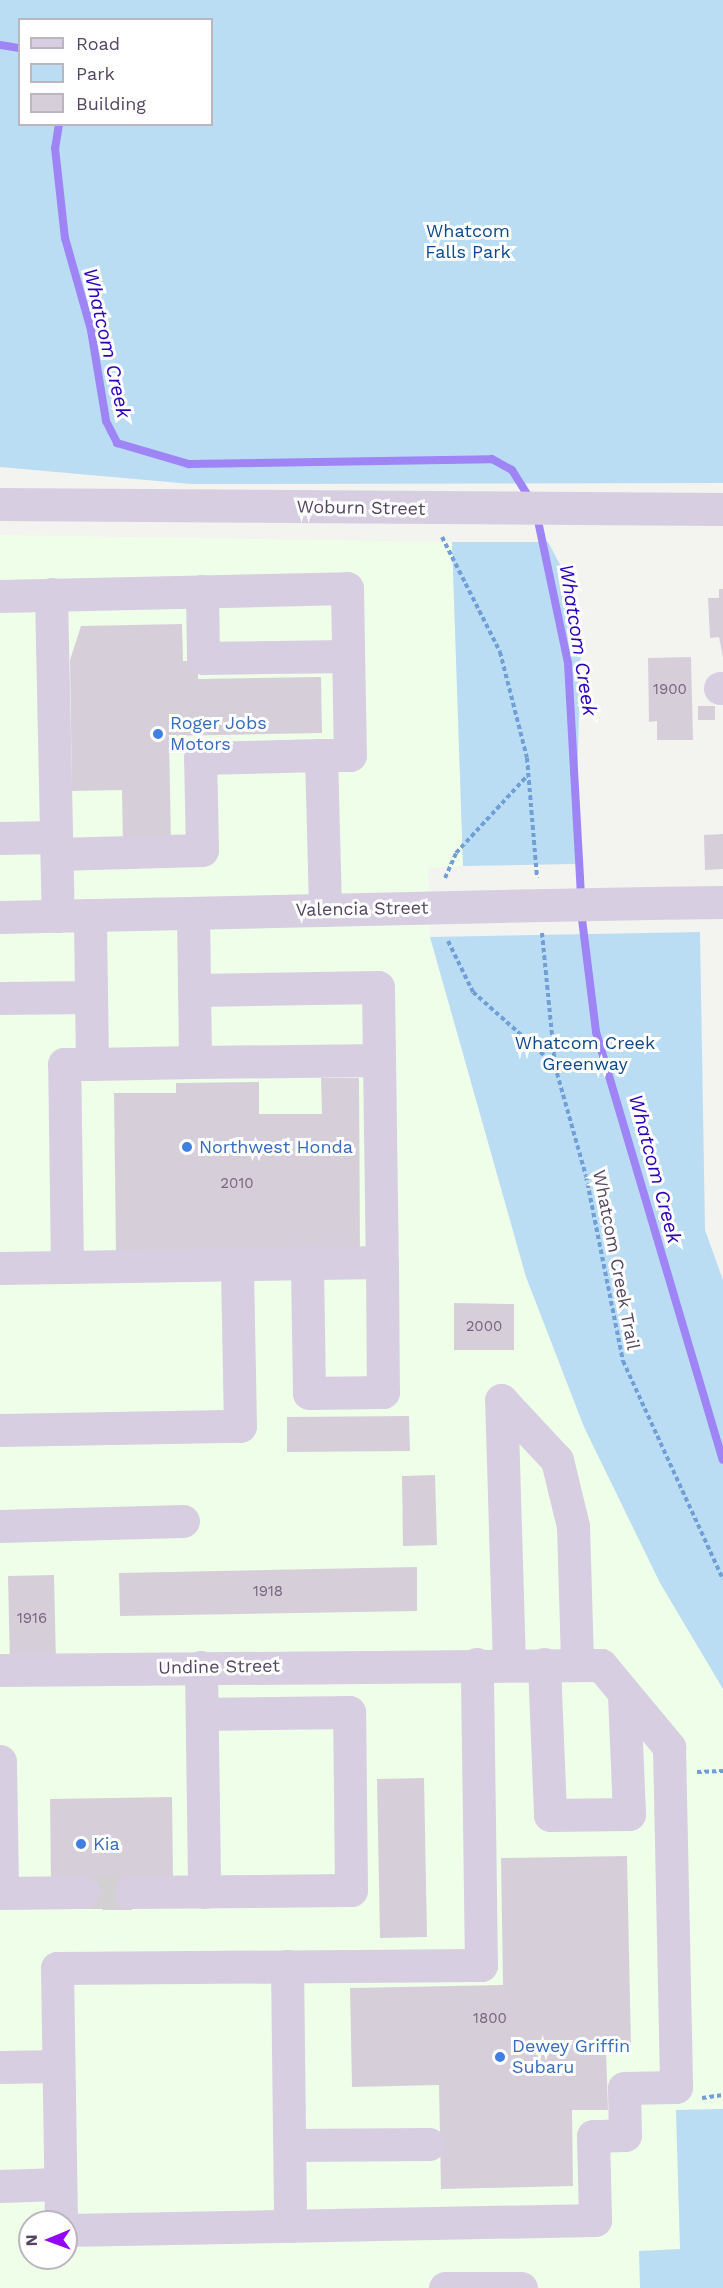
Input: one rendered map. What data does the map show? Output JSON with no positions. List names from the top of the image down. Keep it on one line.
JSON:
{"streets":{"street":["Woburn Street","Valencia Street","Undine Street"],"path":["Whatcom Creek Trail"]},"water":["Whatcom Creek"],"parks":["Whatcom Falls Park","Whatcom Creek Greenway"],"places":["Roger Jobs Motors","Northwest Honda","Kia","Dewey Griffin Subaru"],"house_numbers":["1900","2010","2000","1918","1916","1800"],"legend":["Road","Park","Building"],"north":"left"}
